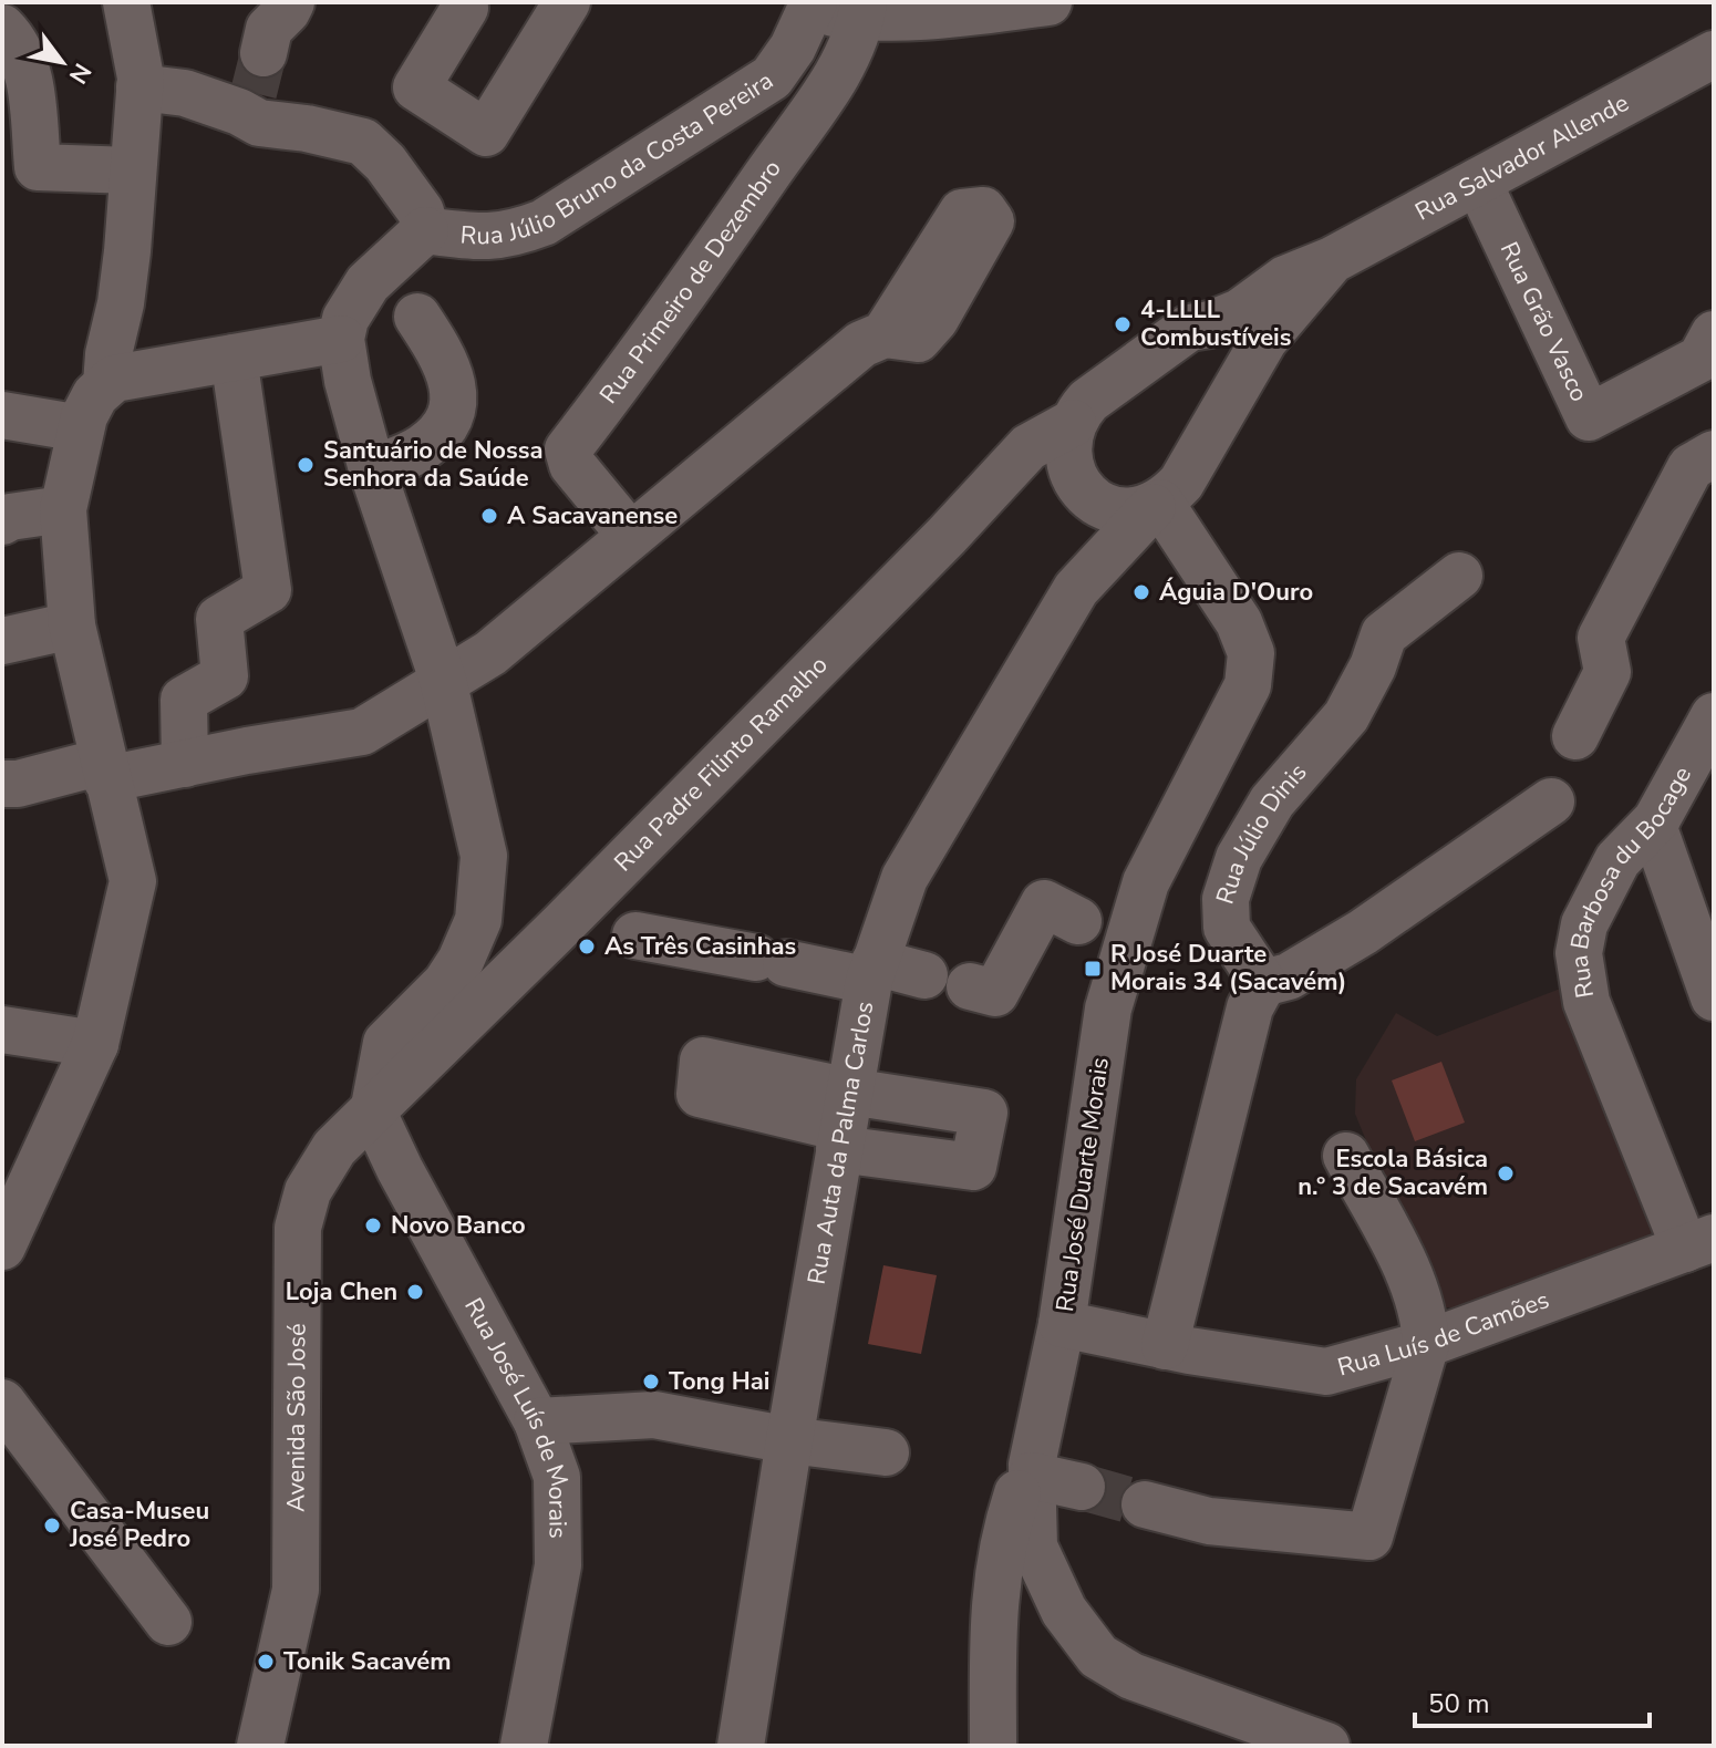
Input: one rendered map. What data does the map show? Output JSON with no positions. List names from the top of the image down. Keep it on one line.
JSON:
{"streets":{"street":["Rua Júlio Bruno da Costa Pereira","Rua Salvador Allende","Rua Primeiro de Dezembro","Rua Grão Vasco","Rua Padre Filinto Ramalho","Rua Júlio Dinis","Rua Barbosa du Bocage","Rua Auta da Palma Carlos","Rua José Duarte Morais","Rua Luís de Camões","Avenida São José","Rua José Luís de Morais"]},"crossings":[["Rua Salvador Allende","Rua Grão Vasco"],["Rua Salvador Allende","Rua Padre Filinto Ramalho"],["Rua Salvador Allende","Rua Auta da Palma Carlos"],["Rua Padre Filinto Ramalho","Rua Auta da Palma Carlos"],["Rua Padre Filinto Ramalho","Avenida São José"],["Rua Padre Filinto Ramalho","Rua José Luís de Morais"],["Rua Barbosa du Bocage","Rua Luís de Camões"],["Rua Auta da Palma Carlos","Rua José Duarte Morais"],["Rua José Duarte Morais","Rua Luís de Camões"],["Avenida São José","Rua José Luís de Morais"]],"places":{"other":["4-LLLL Combustíveis","Santuário de Nossa Senhora da Saúde","A Sacavanense","Águia D'Ouro","As Três Casinhas","Escola Básica n.º 3 de Sacavém","Novo Banco","Loja Chen","Tong Hai","Casa-Museu José Pedro","Tonik Sacavém"],"transit":["R José Duarte Morais 34 (Sacavém)"]},"scale_bar":"50 m","north":"bottom right"}
